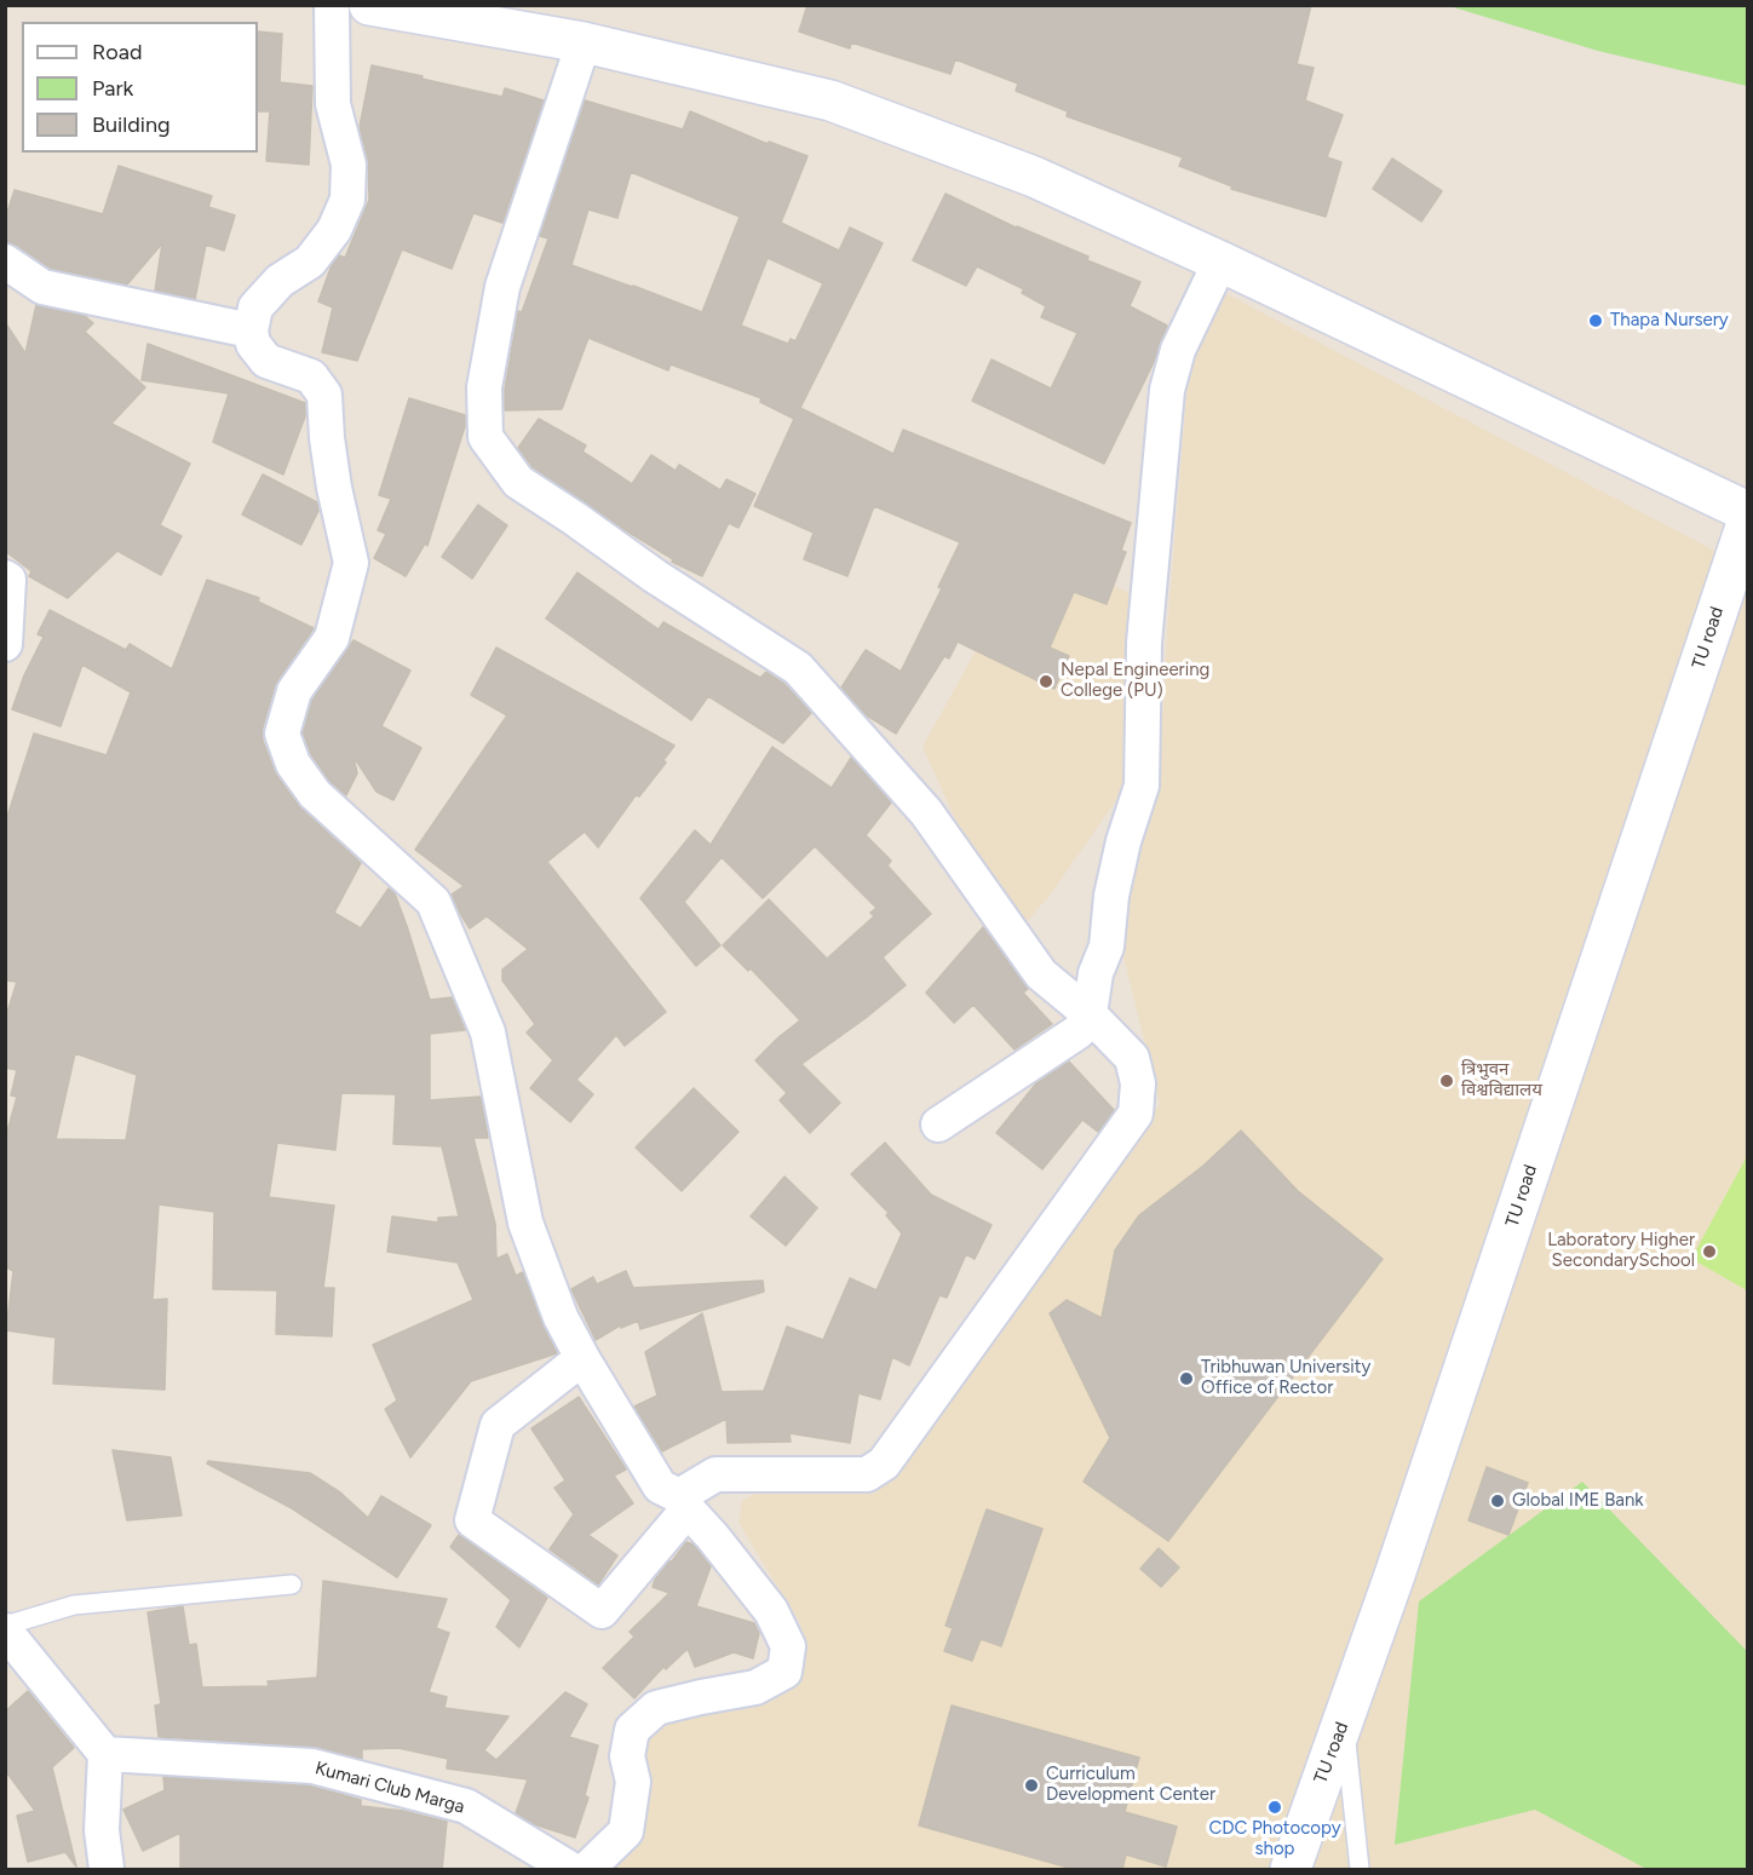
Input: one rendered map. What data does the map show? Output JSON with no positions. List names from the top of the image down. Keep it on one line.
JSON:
{"streets":{"main road":["TU road"],"street":["Kumari Club Marga"]},"places":["Thapa Nursery","Nepal Engineering College (PU)","त्रिभुवन विश्वविद्यालय","Laboratory Higher SecondarySchool","Tribhuwan University Office of Rector","Global IME Bank","Curriculum Development Center","CDC Photocopy shop"],"legend":["Road","Park","Building"]}
